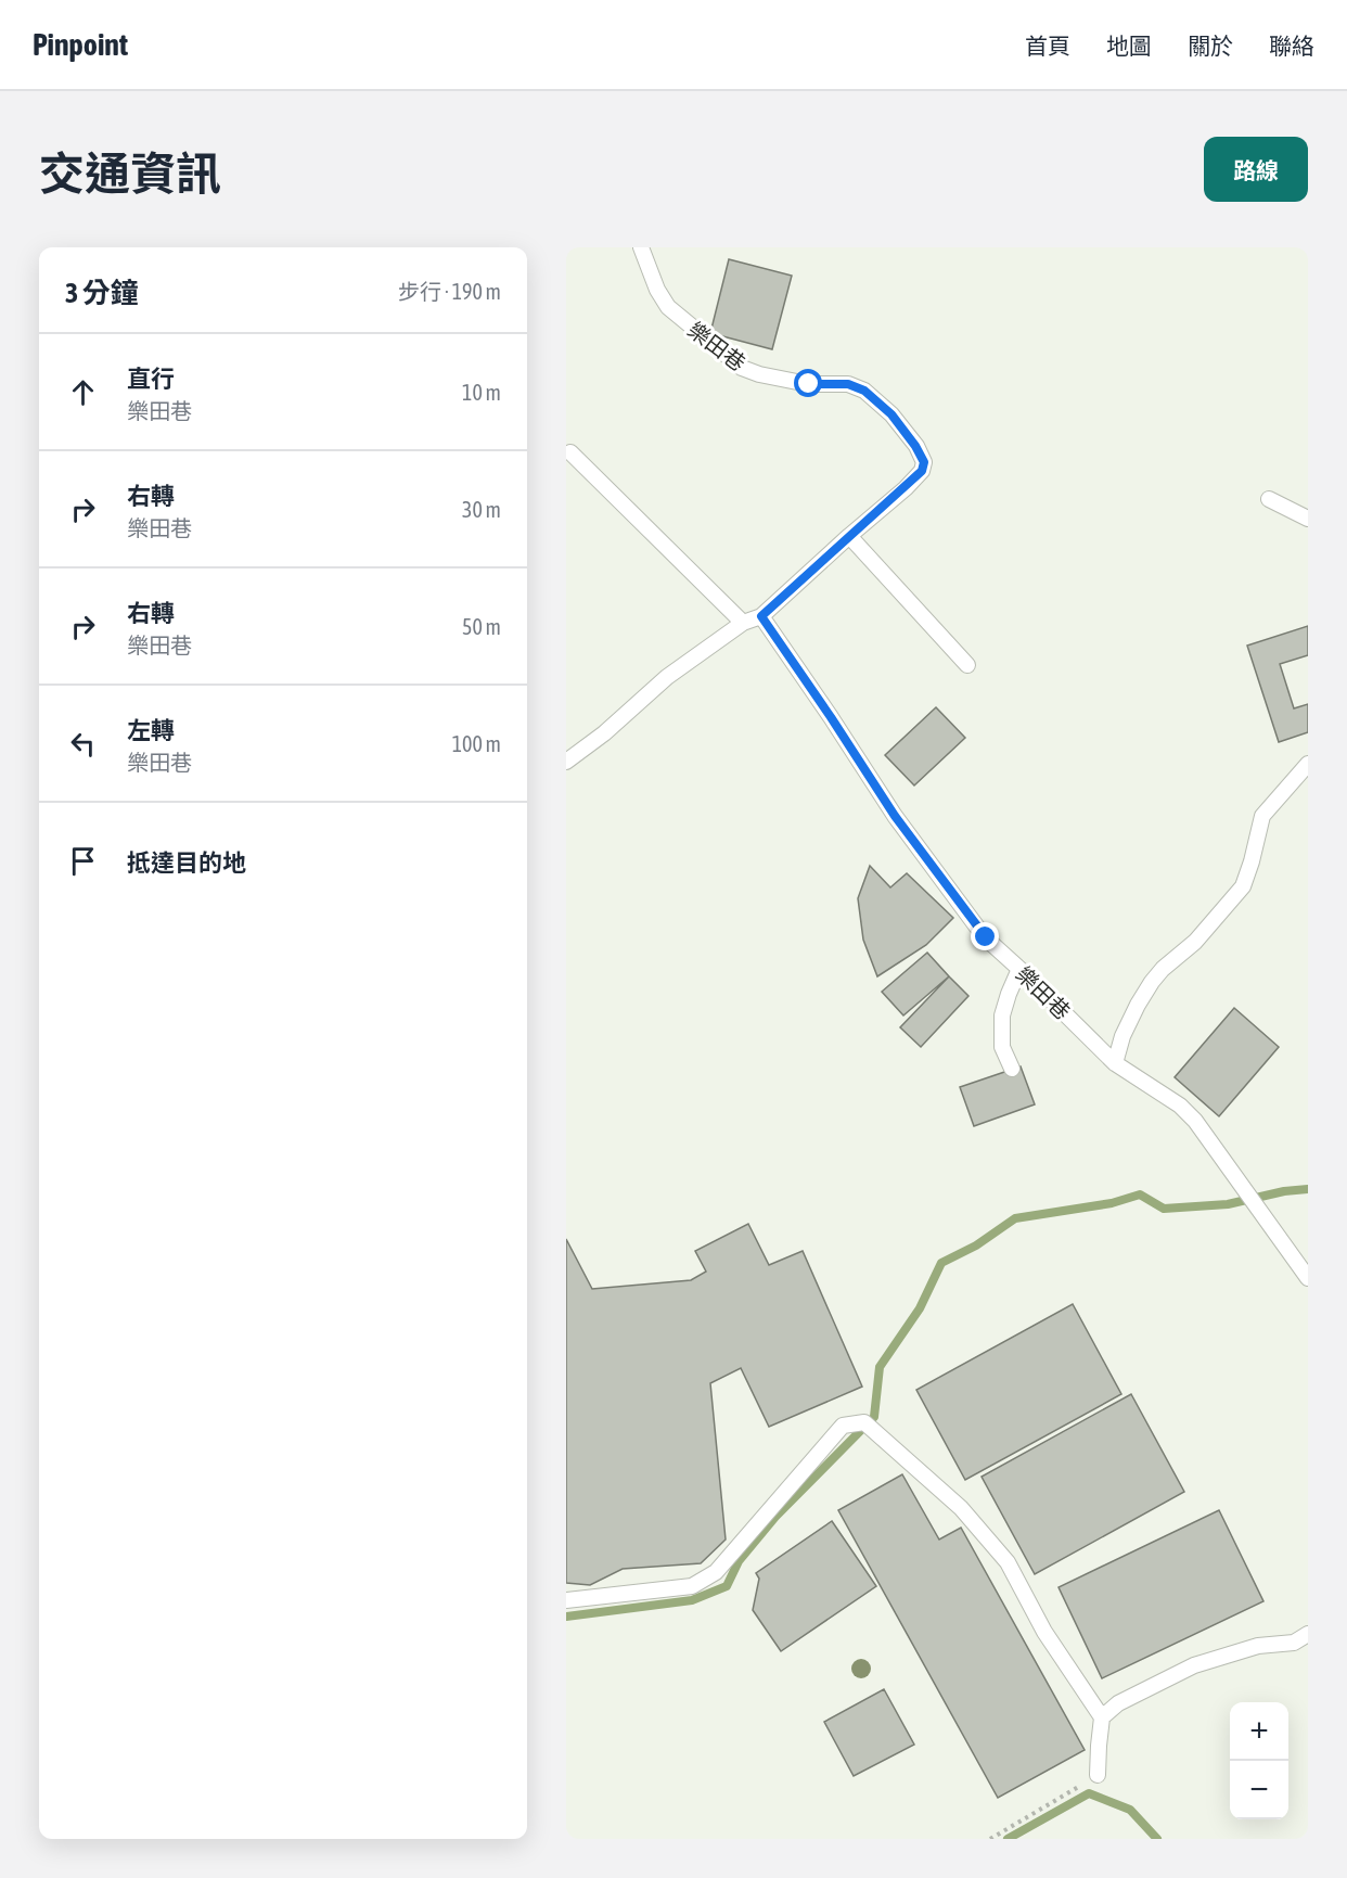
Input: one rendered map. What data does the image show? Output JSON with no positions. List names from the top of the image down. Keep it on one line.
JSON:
{"streets":{"lane":["樂田巷"]},"page":{"header":"Pinpoint","nav":["首頁","地圖","關於","聯絡"],"title":"交通資訊","buttons":"路線","heading":["3 分鐘","步行 · 190 m"],"list":[["直行","樂田巷","10 m"],["右轉","樂田巷","30 m"],["右轉","樂田巷","50 m"],["左轉","樂田巷","100 m"],"抵達目的地"],"map_buttons":["+","−"]}}
